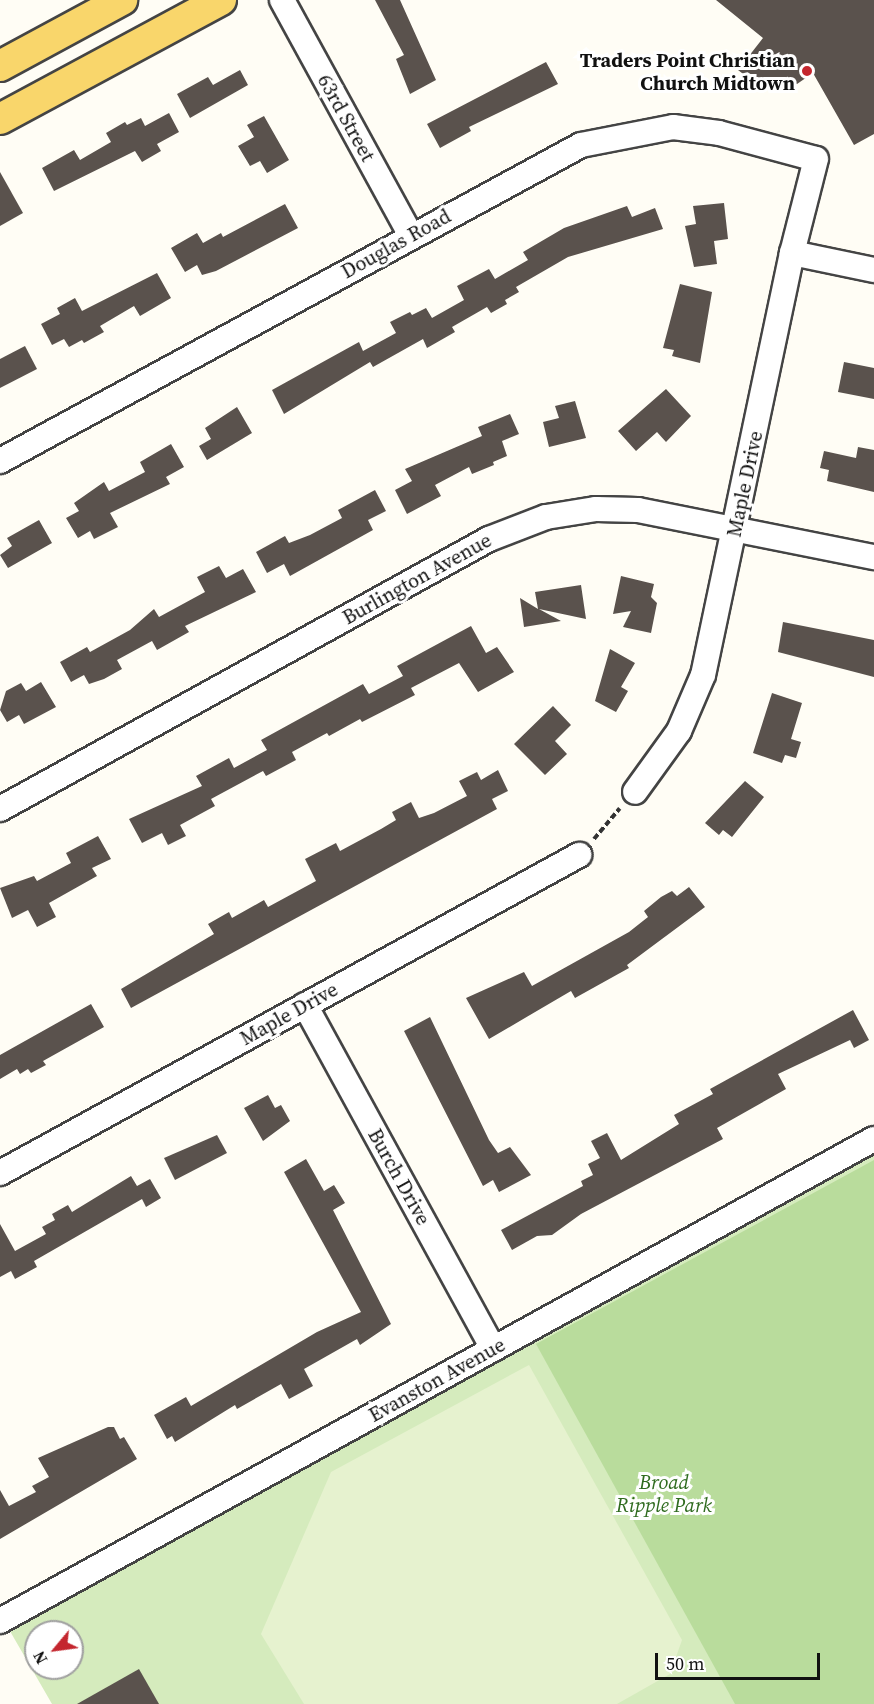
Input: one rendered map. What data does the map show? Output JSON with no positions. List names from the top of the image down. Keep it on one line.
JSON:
{"streets":{"street":["63rd Street","Douglas Road","Maple Drive","Burlington Avenue","Burch Drive","Evanston Avenue"]},"crossings":[["63rd Street","Douglas Road"],["Douglas Road","Maple Drive"],["Maple Drive","Burlington Avenue"],["Maple Drive","Burch Drive"],["Burch Drive","Evanston Avenue"]],"parks":["Broad Ripple Park"],"places":["Traders Point Christian Church Midtown"],"scale_bar":"50 m","north":"bottom left"}
